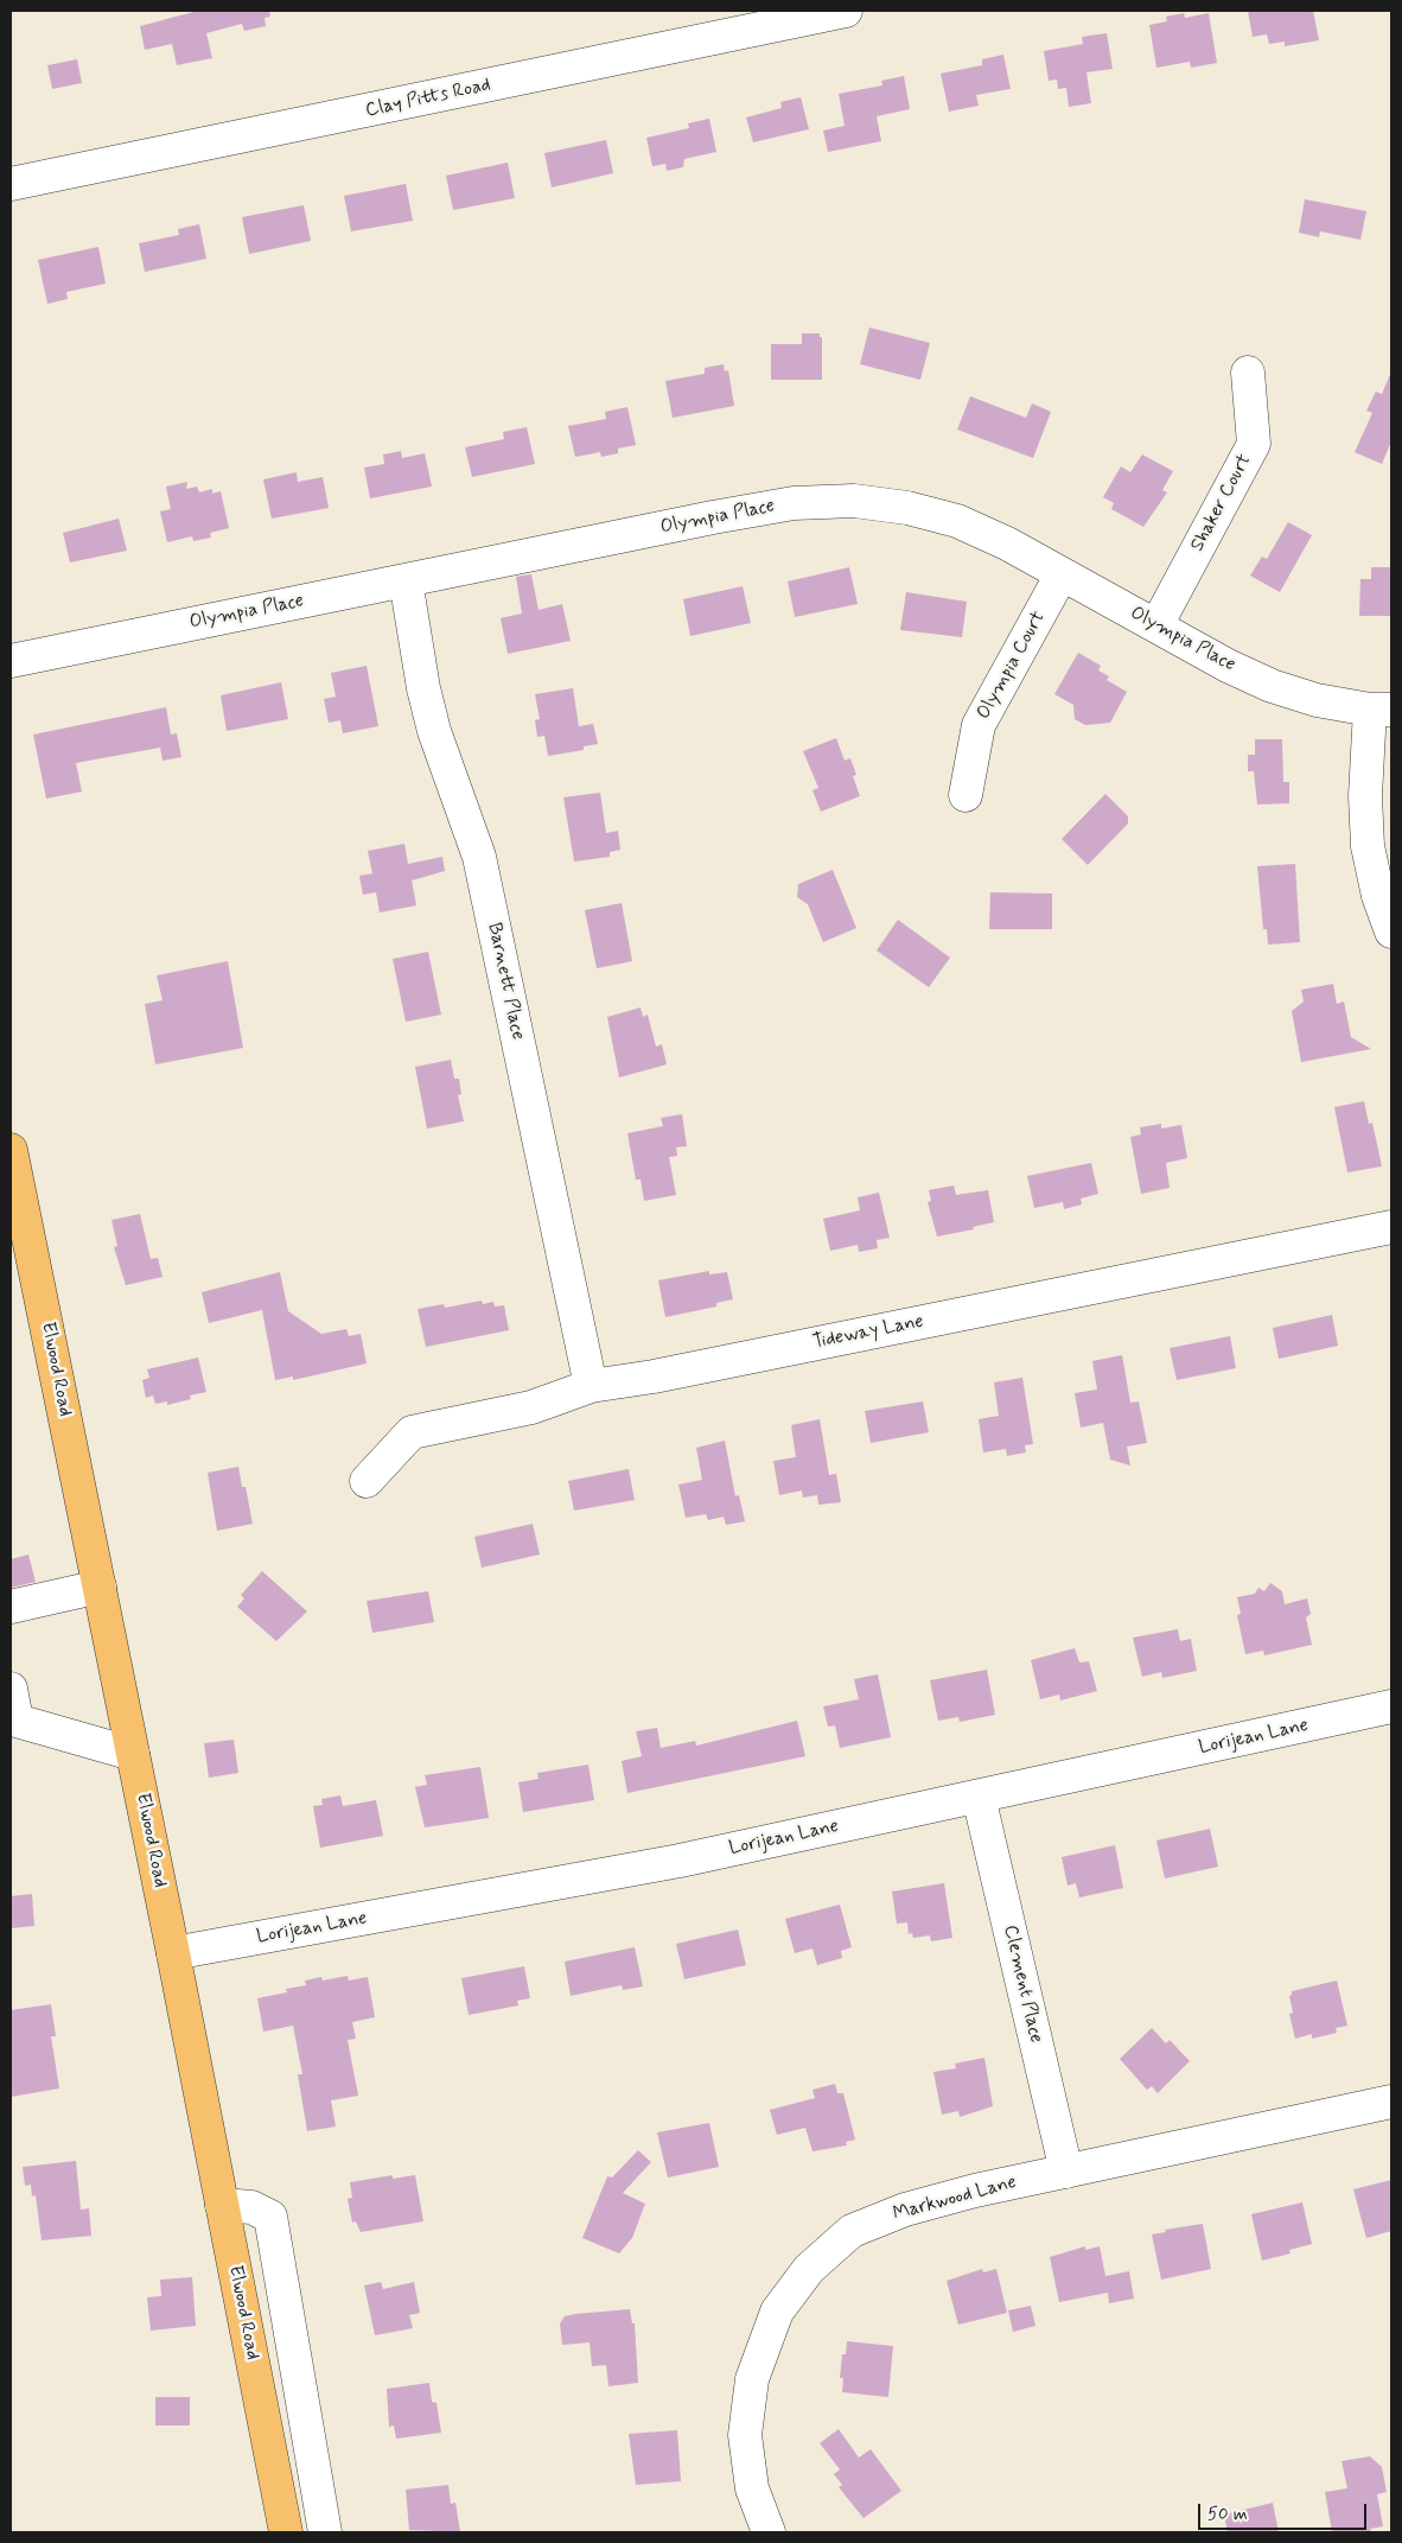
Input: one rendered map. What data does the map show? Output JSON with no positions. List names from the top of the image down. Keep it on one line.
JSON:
{"streets":{"main road":["Elwood Road"],"street":["Clay Pitts Road","Shaker Court","Olympia Place","Olympia Court","Barnett Place","Tideway Lane","Lorijean Lane","Clement Place","Markwood Lane"]},"crossings":[["Shaker Court","Olympia Place"],["Olympia Place","Olympia Court"],["Olympia Place","Barnett Place"],["Barnett Place","Tideway Lane"],["Elwood Road","Lorijean Lane"],["Lorijean Lane","Clement Place"],["Clement Place","Markwood Lane"]],"scale_bar":"50 m"}
